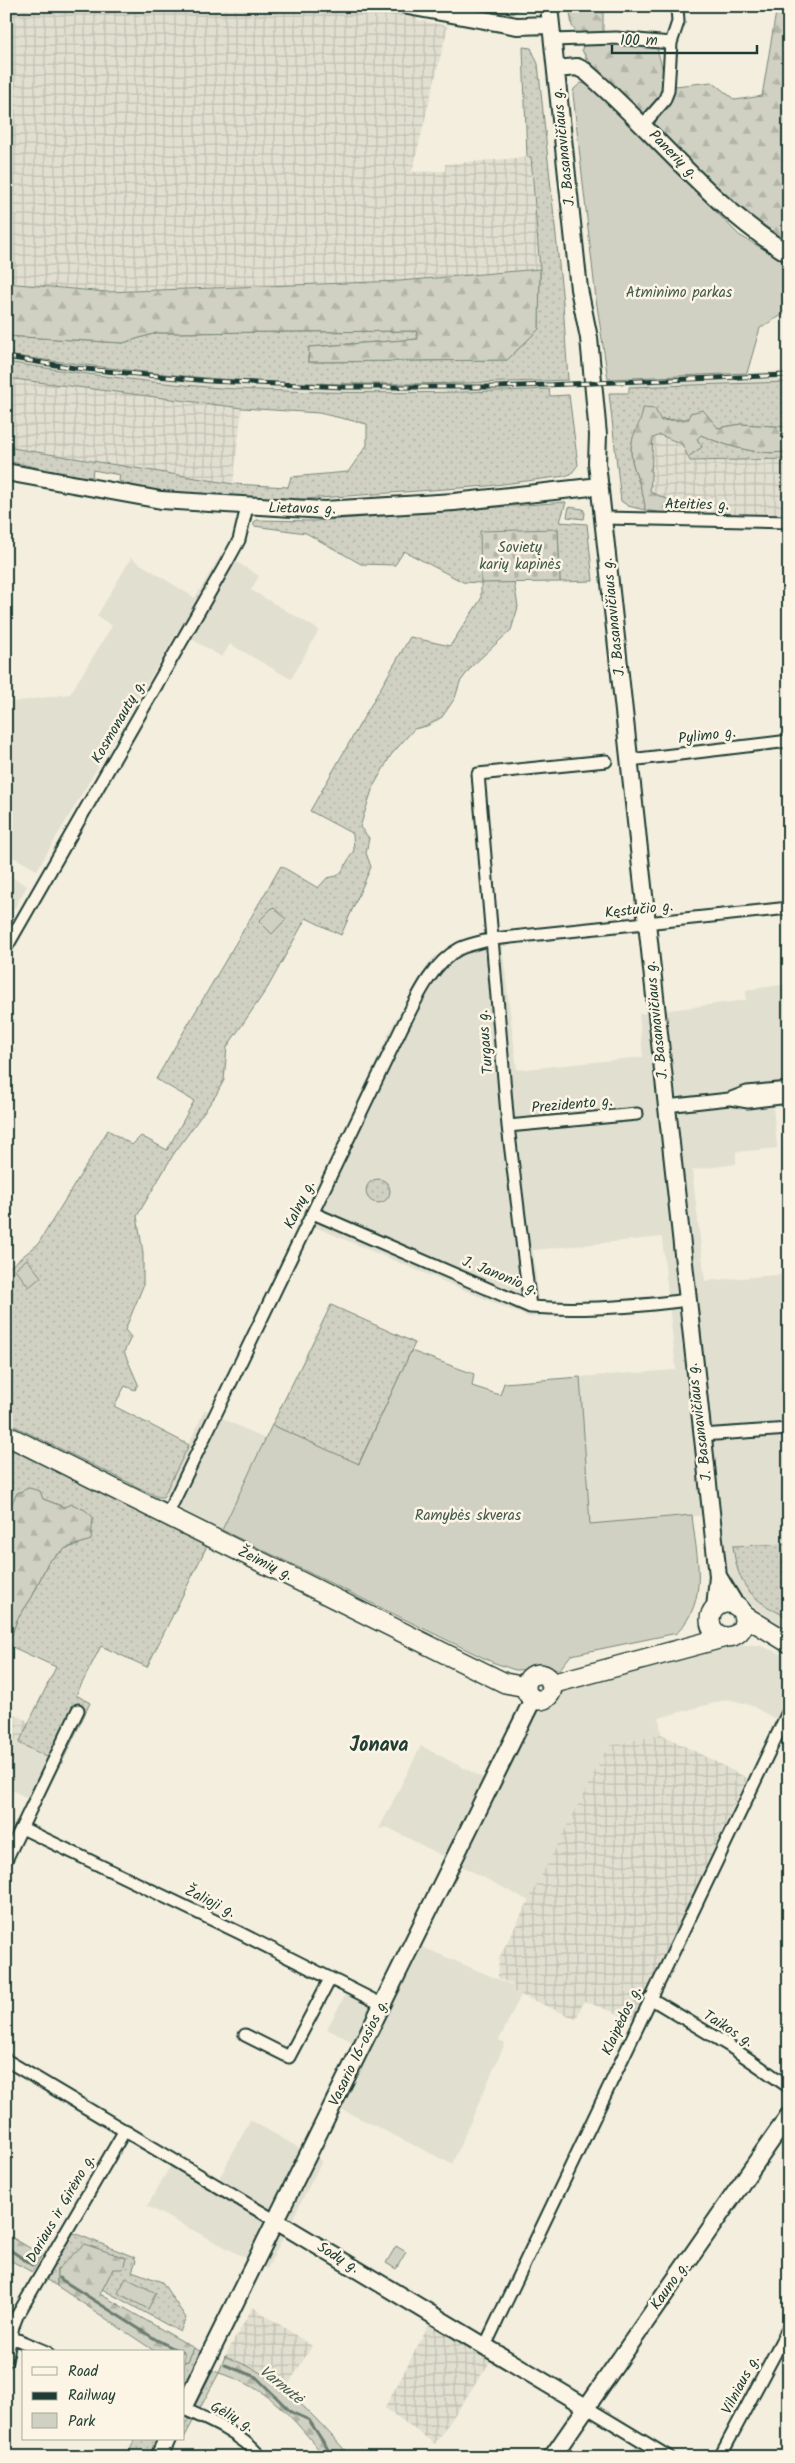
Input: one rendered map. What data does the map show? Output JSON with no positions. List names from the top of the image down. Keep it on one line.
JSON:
{"streets":{"main road":["J. Basanavičiaus g.","Panerių g.","Lietavos g.","Žeimių g.","Vasario 16-osios g.","Sodų g.","Kauno g."],"street":["Ateities g.","Kosmonautų g.","Pylimo g.","Kęstučio g.","Turgaus g.","Prezidento g.","Kalnų g.","J. Janonio g.","Žalioji g.","Klaipėdos g.","Taikos g.","Dariaus ir Girėno g.","Vilniaus g.","Gėlių g."]},"crossings":[["J. Basanavičiaus g.","Panerių g."],["J. Basanavičiaus g.","Ateities g."],["J. Basanavičiaus g.","Lietavos g."],["J. Basanavičiaus g.","Pylimo g."],["J. Basanavičiaus g.","Kęstučio g."],["J. Basanavičiaus g.","J. Janonio g."],["Lietavos g.","Kosmonautų g."],["Kęstučio g.","Turgaus g."],["Kęstučio g.","Kalnų g."],["Turgaus g.","Prezidento g."],["Turgaus g.","Kalnų g."],["Turgaus g.","J. Janonio g."],["Kalnų g.","J. Janonio g."],["Kalnų g.","Žeimių g."],["Žeimių g.","Vasario 16-osios g."],["Žalioji g.","Vasario 16-osios g."],["Klaipėdos g.","Taikos g."],["Klaipėdos g.","Sodų g."],["Vasario 16-osios g.","Sodų g."],["Dariaus ir Girėno g.","Sodų g."],["Sodų g.","Kauno g."]],"districts":["Jonava"],"water":["Varnutė"],"parks":["Atminimo parkas","Sovietų karių kapinės","Ramybės skveras"],"legend":["Road","Railway","Park"],"scale_bar":"100 m"}
